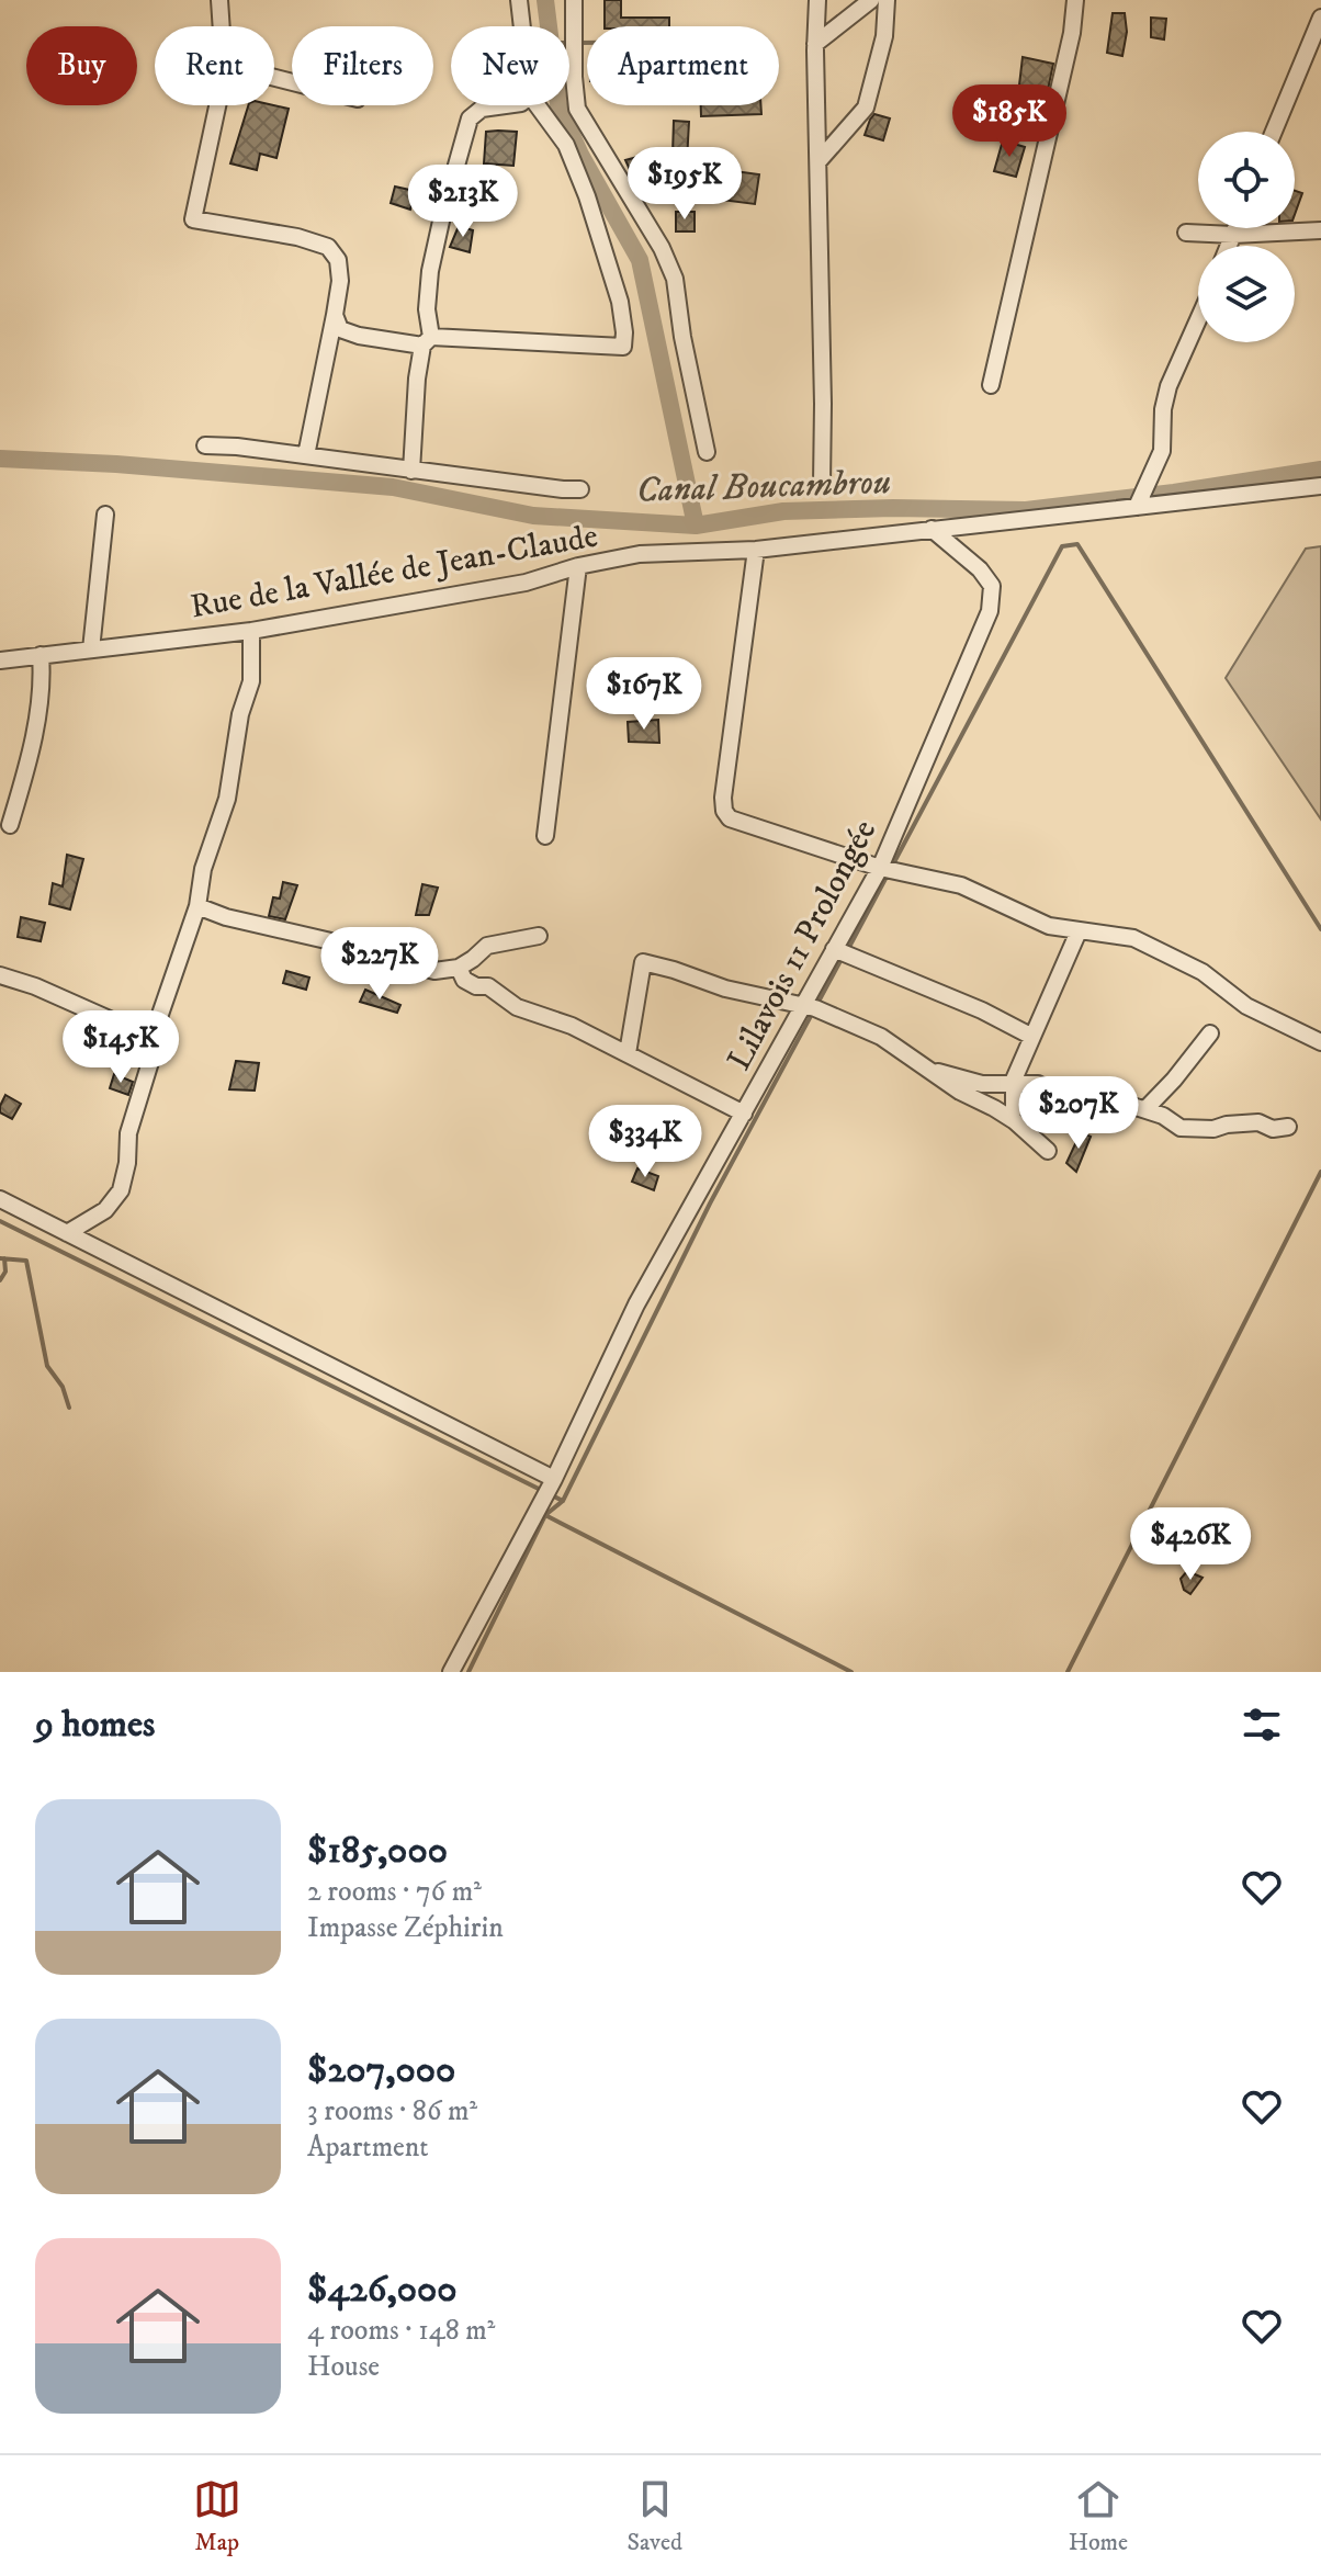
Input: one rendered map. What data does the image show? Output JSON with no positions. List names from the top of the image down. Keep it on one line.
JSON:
{"streets":{"street":["Rue de la Vallée de Jean-Claude","Lilavois 11 Prolongée"]},"crossings":[["Rue de la Vallée de Jean-Claude","Lilavois 11 Prolongée"]],"water":["Canal Boucambrou"],"page":{"chip":["Buy","Rent","Filters","New","Apartment"],"price":["$185K","$195K","$213K","$167K","$227K","$145K","$207K","$334K","$426K"],"heading":"9 homes","list":[{"name":"$185,000","note":"2 rooms · 76 m² · Impasse Zéphirin"},{"name":"$207,000","note":"3 rooms · 86 m² · Apartment"},{"name":"$426,000","note":"4 rooms · 148 m² · House"}],"tabs":["Map","Saved","Home"]}}
